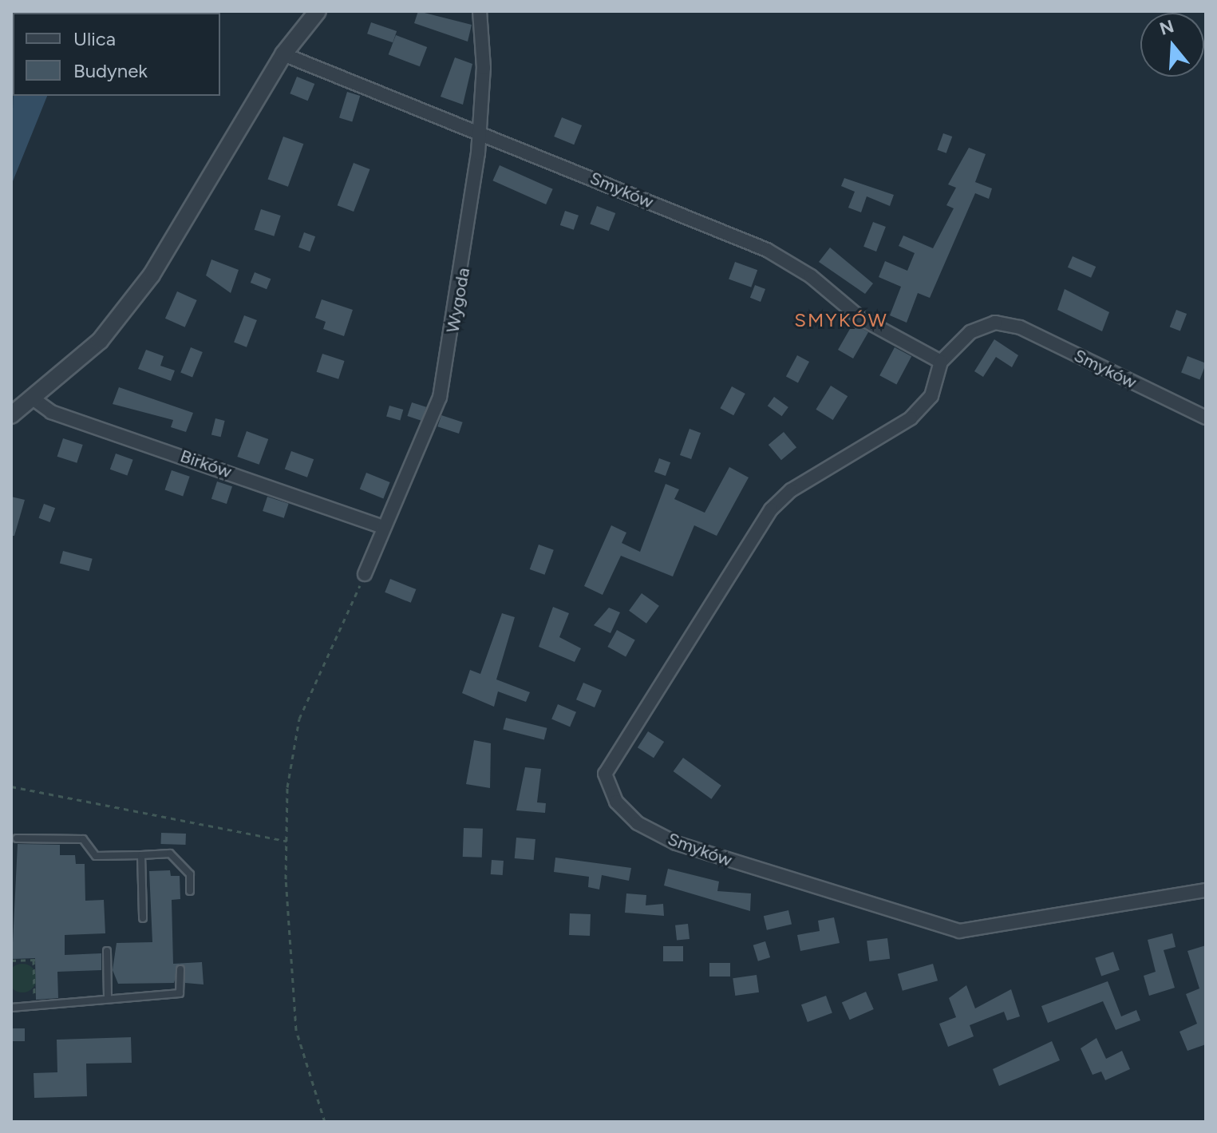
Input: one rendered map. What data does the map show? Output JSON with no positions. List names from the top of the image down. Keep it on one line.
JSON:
{"streets":{"street":["Smyków","Wygoda","Birków"]},"crossings":[["Smyków","Wygoda"],["Wygoda","Birków"]],"districts":["SMYKÓW"],"legend":["Ulica","Budynek"],"north":"top"}
